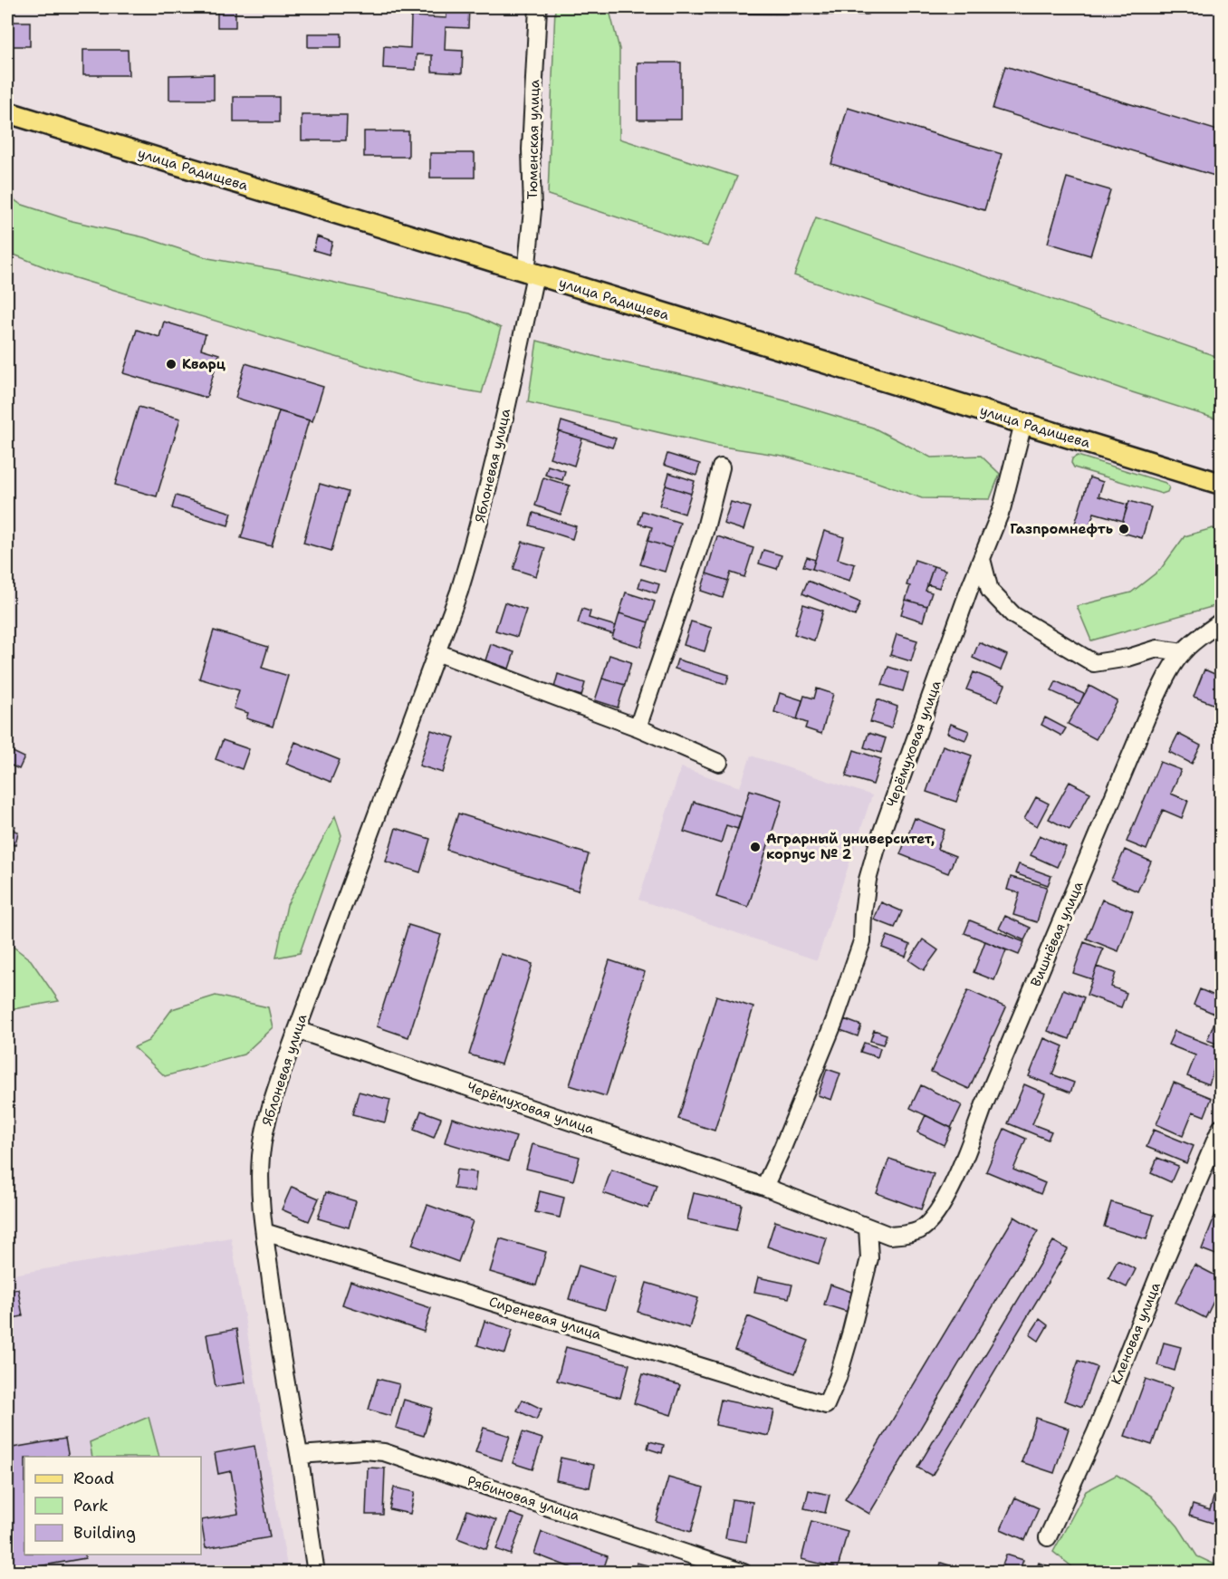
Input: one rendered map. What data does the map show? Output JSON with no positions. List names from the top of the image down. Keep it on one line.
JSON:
{"streets":{"main road":["улица Радищева"],"street":["Тюменская улица","Яблоневая улица","Черёмуховая улица","Вишнёвая улица","Сиреневая улица","Кленовая улица","Рябиновая улица"]},"crossings":[["Тюменская улица","улица Радищева"],["Тюменская улица","Яблоневая улица"],["улица Радищева","Яблоневая улица"],["улица Радищева","Черёмуховая улица"],["Яблоневая улица","Черёмуховая улица"],["Яблоневая улица","Сиреневая улица"],["Яблоневая улица","Рябиновая улица"],["Черёмуховая улица","Вишнёвая улица"],["Черёмуховая улица","Сиреневая улица"]],"places":["Кварц","Газпромнефть","Аграрный университет, корпус № 2"],"legend":["Road","Park","Building"]}
